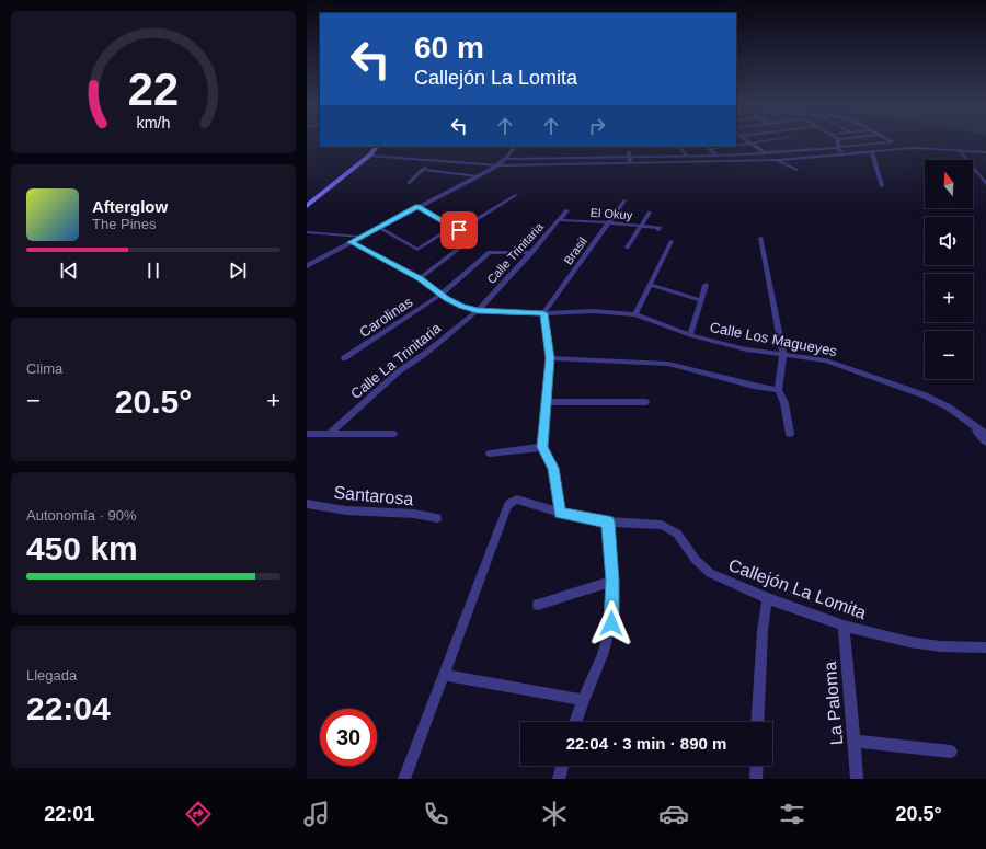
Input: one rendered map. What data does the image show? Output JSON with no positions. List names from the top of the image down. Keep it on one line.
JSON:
{"streets":{"street":["El Okuy","Brasil","Calle Trinitaria","Carolinas","Calle Los Magueyes","Calle La Trinitaria","Santarosa","Callejón La Lomita","La Paloma"]},"crossings":[["El Okuy","Brasil"],["El Okuy","Calle Trinitaria"],["Brasil","Calle Los Magueyes"],["Calle Trinitaria","Carolinas"],["Calle Trinitaria","Calle Los Magueyes"],["Calle Trinitaria","Calle La Trinitaria"],["Carolinas","Calle Los Magueyes"],["Calle Los Magueyes","Calle La Trinitaria"],["Callejón La Lomita","La Paloma"]],"north":"top","page":{"turn":["60 m","Callejón La Lomita"],"map_buttons":["+","−"],"song":["Afterglow","The Pines"],"tile":["Clima",["Autonomía · 90%","450 km"],["Llegada","22:04"]],"heat":["−","20.5°","+"],"limit":"30","trip":"22:04 · 3 min · 890 m","tabs":["22:01","20.5°"],"gauge":["22","km/h"]}}
